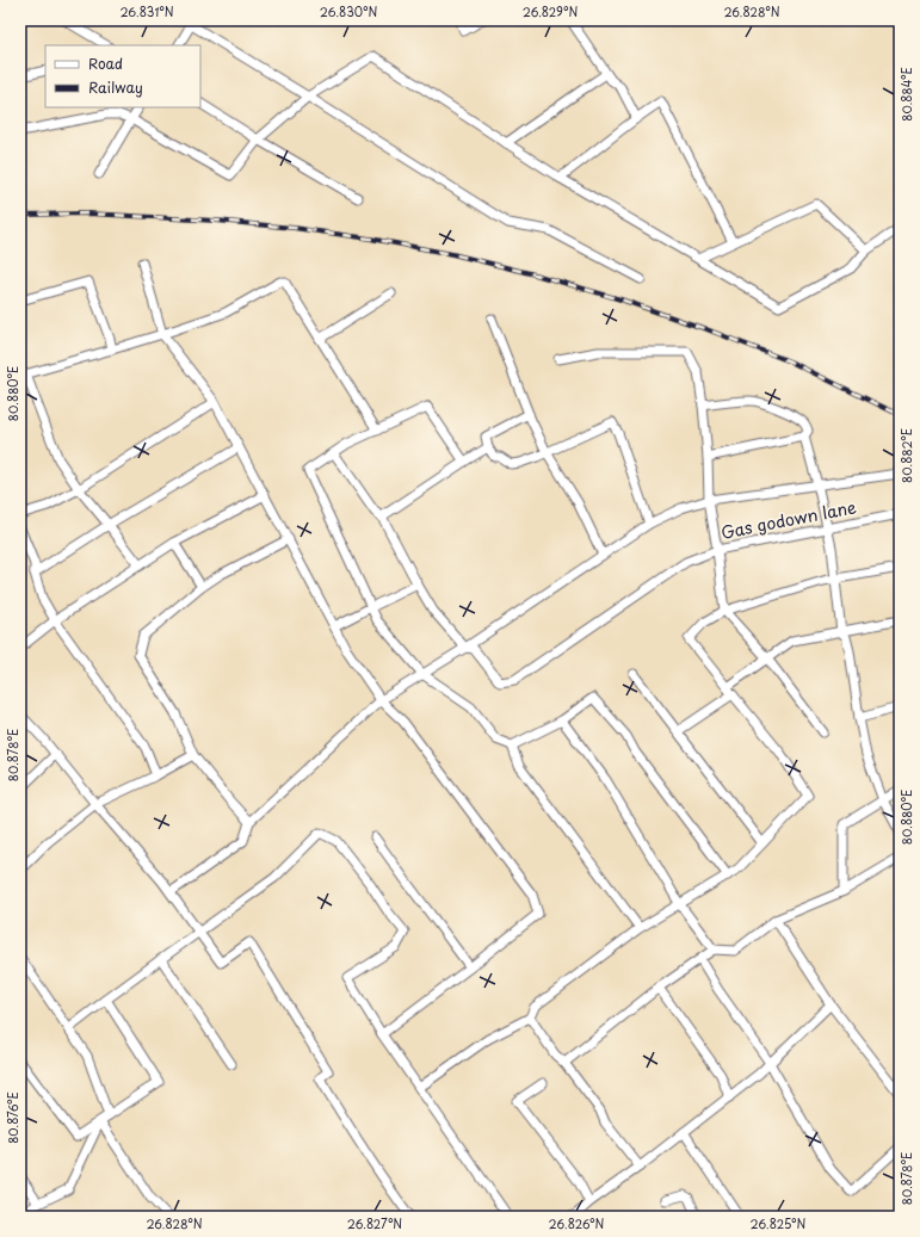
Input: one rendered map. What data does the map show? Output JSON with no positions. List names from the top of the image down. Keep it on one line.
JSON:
{"streets":{"street":["Gas godown lane"]},"legend":["Road","Railway"],"coordinates":["26.831°N","26.830°N","26.829°N","26.828°N","80.884°E","80.880°E","80.882°E","80.878°E","80.876°E","26.827°N","26.826°N","26.825°N"]}
